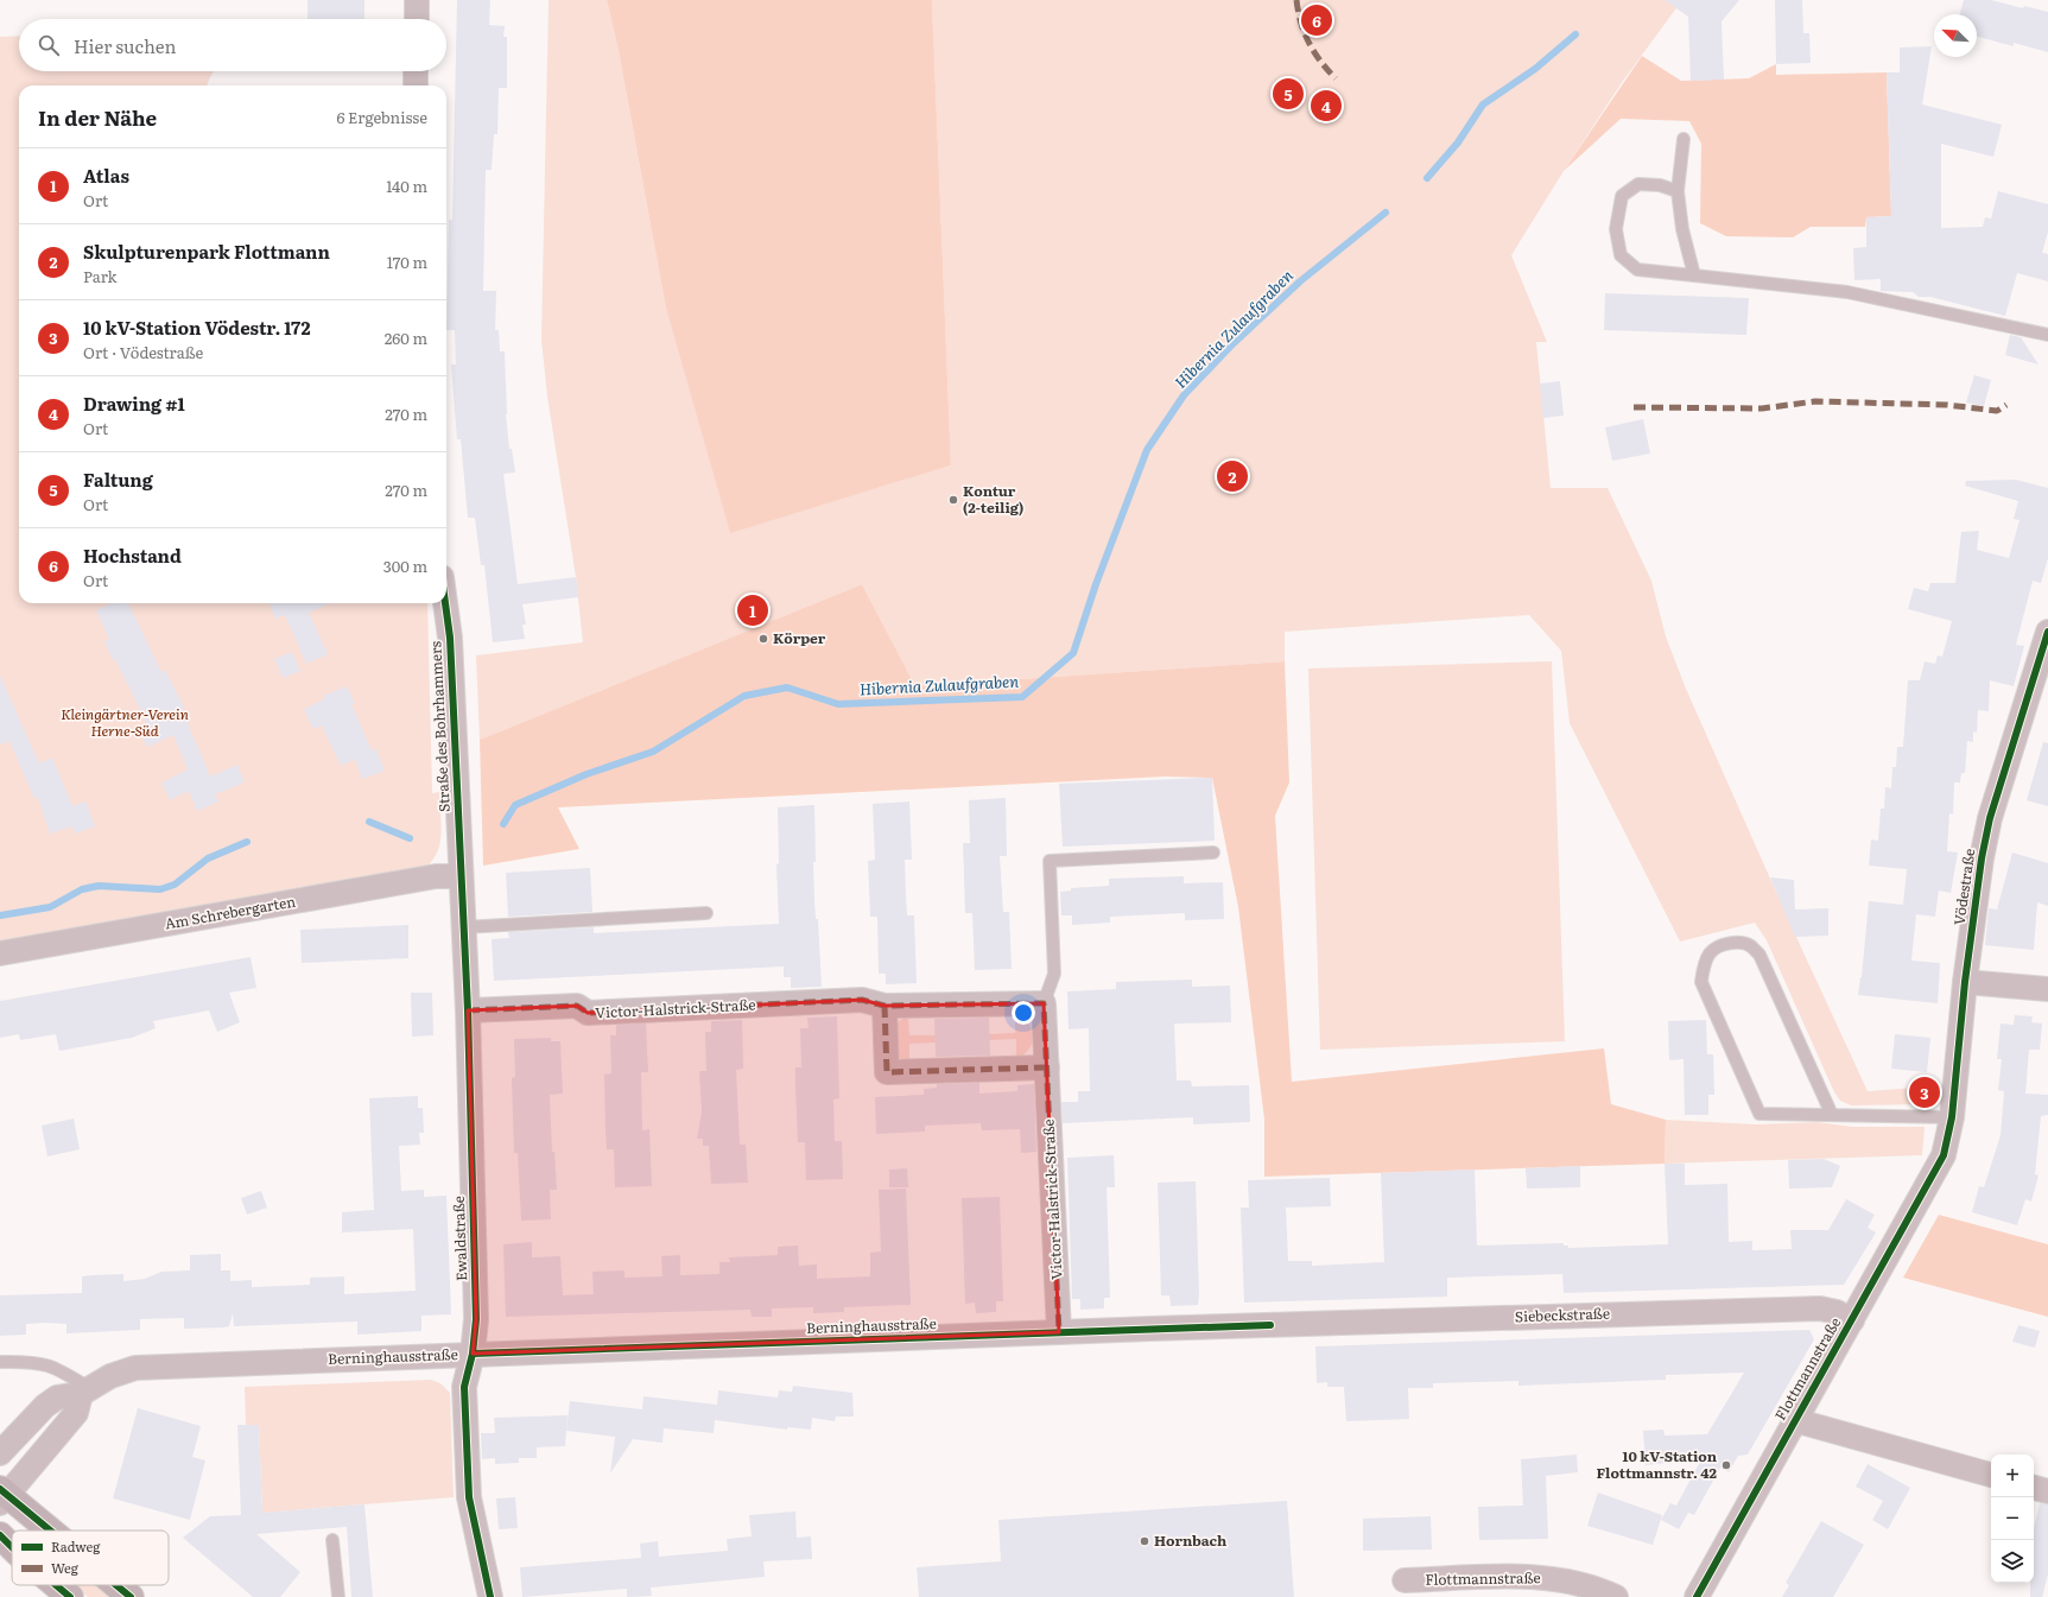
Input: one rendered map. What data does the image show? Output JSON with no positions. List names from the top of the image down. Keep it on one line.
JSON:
{"streets":{"street":["Straße des Bohrhammers","Vödestraße","Am Schrebergarten","Victor-Halstrick-Straße","Ewaldstraße","Siebeckstraße","Berninghausstraße","Flottmannstraße"]},"crossings":[["Straße des Bohrhammers","Am Schrebergarten"],["Straße des Bohrhammers","Ewaldstraße"],["Vödestraße","Flottmannstraße"],["Am Schrebergarten","Ewaldstraße"],["Victor-Halstrick-Straße","Ewaldstraße"],["Victor-Halstrick-Straße","Berninghausstraße"],["Ewaldstraße","Berninghausstraße"],["Siebeckstraße","Berninghausstraße"],["Siebeckstraße","Flottmannstraße"]],"water":["Hibernia Zulaufgraben"],"parks":["Kleingärtner-Verein Herne-Süd"],"places":["Kontur (2-teilig)","Körper","10 kV-Station Flottmannstr. 42","Hornbach"],"legend":["Radweg","Weg"],"north":"top left","page":{"pins":["6","5","4","2","1","3"],"search":"Hier suchen","heading":["In der Nähe","6 Ergebnisse"],"list":[{"mark":"1","name":"Atlas","note":"Ort","value":"140 m"},{"mark":"2","name":"Skulpturenpark Flottmann","note":"Park","value":"170 m"},{"mark":"3","name":"10 kV-Station Vödestr. 172","note":"Ort · Vödestraße","value":"260 m"},{"mark":"4","name":"Drawing #1","note":"Ort","value":"270 m"},{"mark":"5","name":"Faltung","note":"Ort","value":"270 m"},{"mark":"6","name":"Hochstand","note":"Ort","value":"300 m"}],"map_buttons":["+","−"]}}
